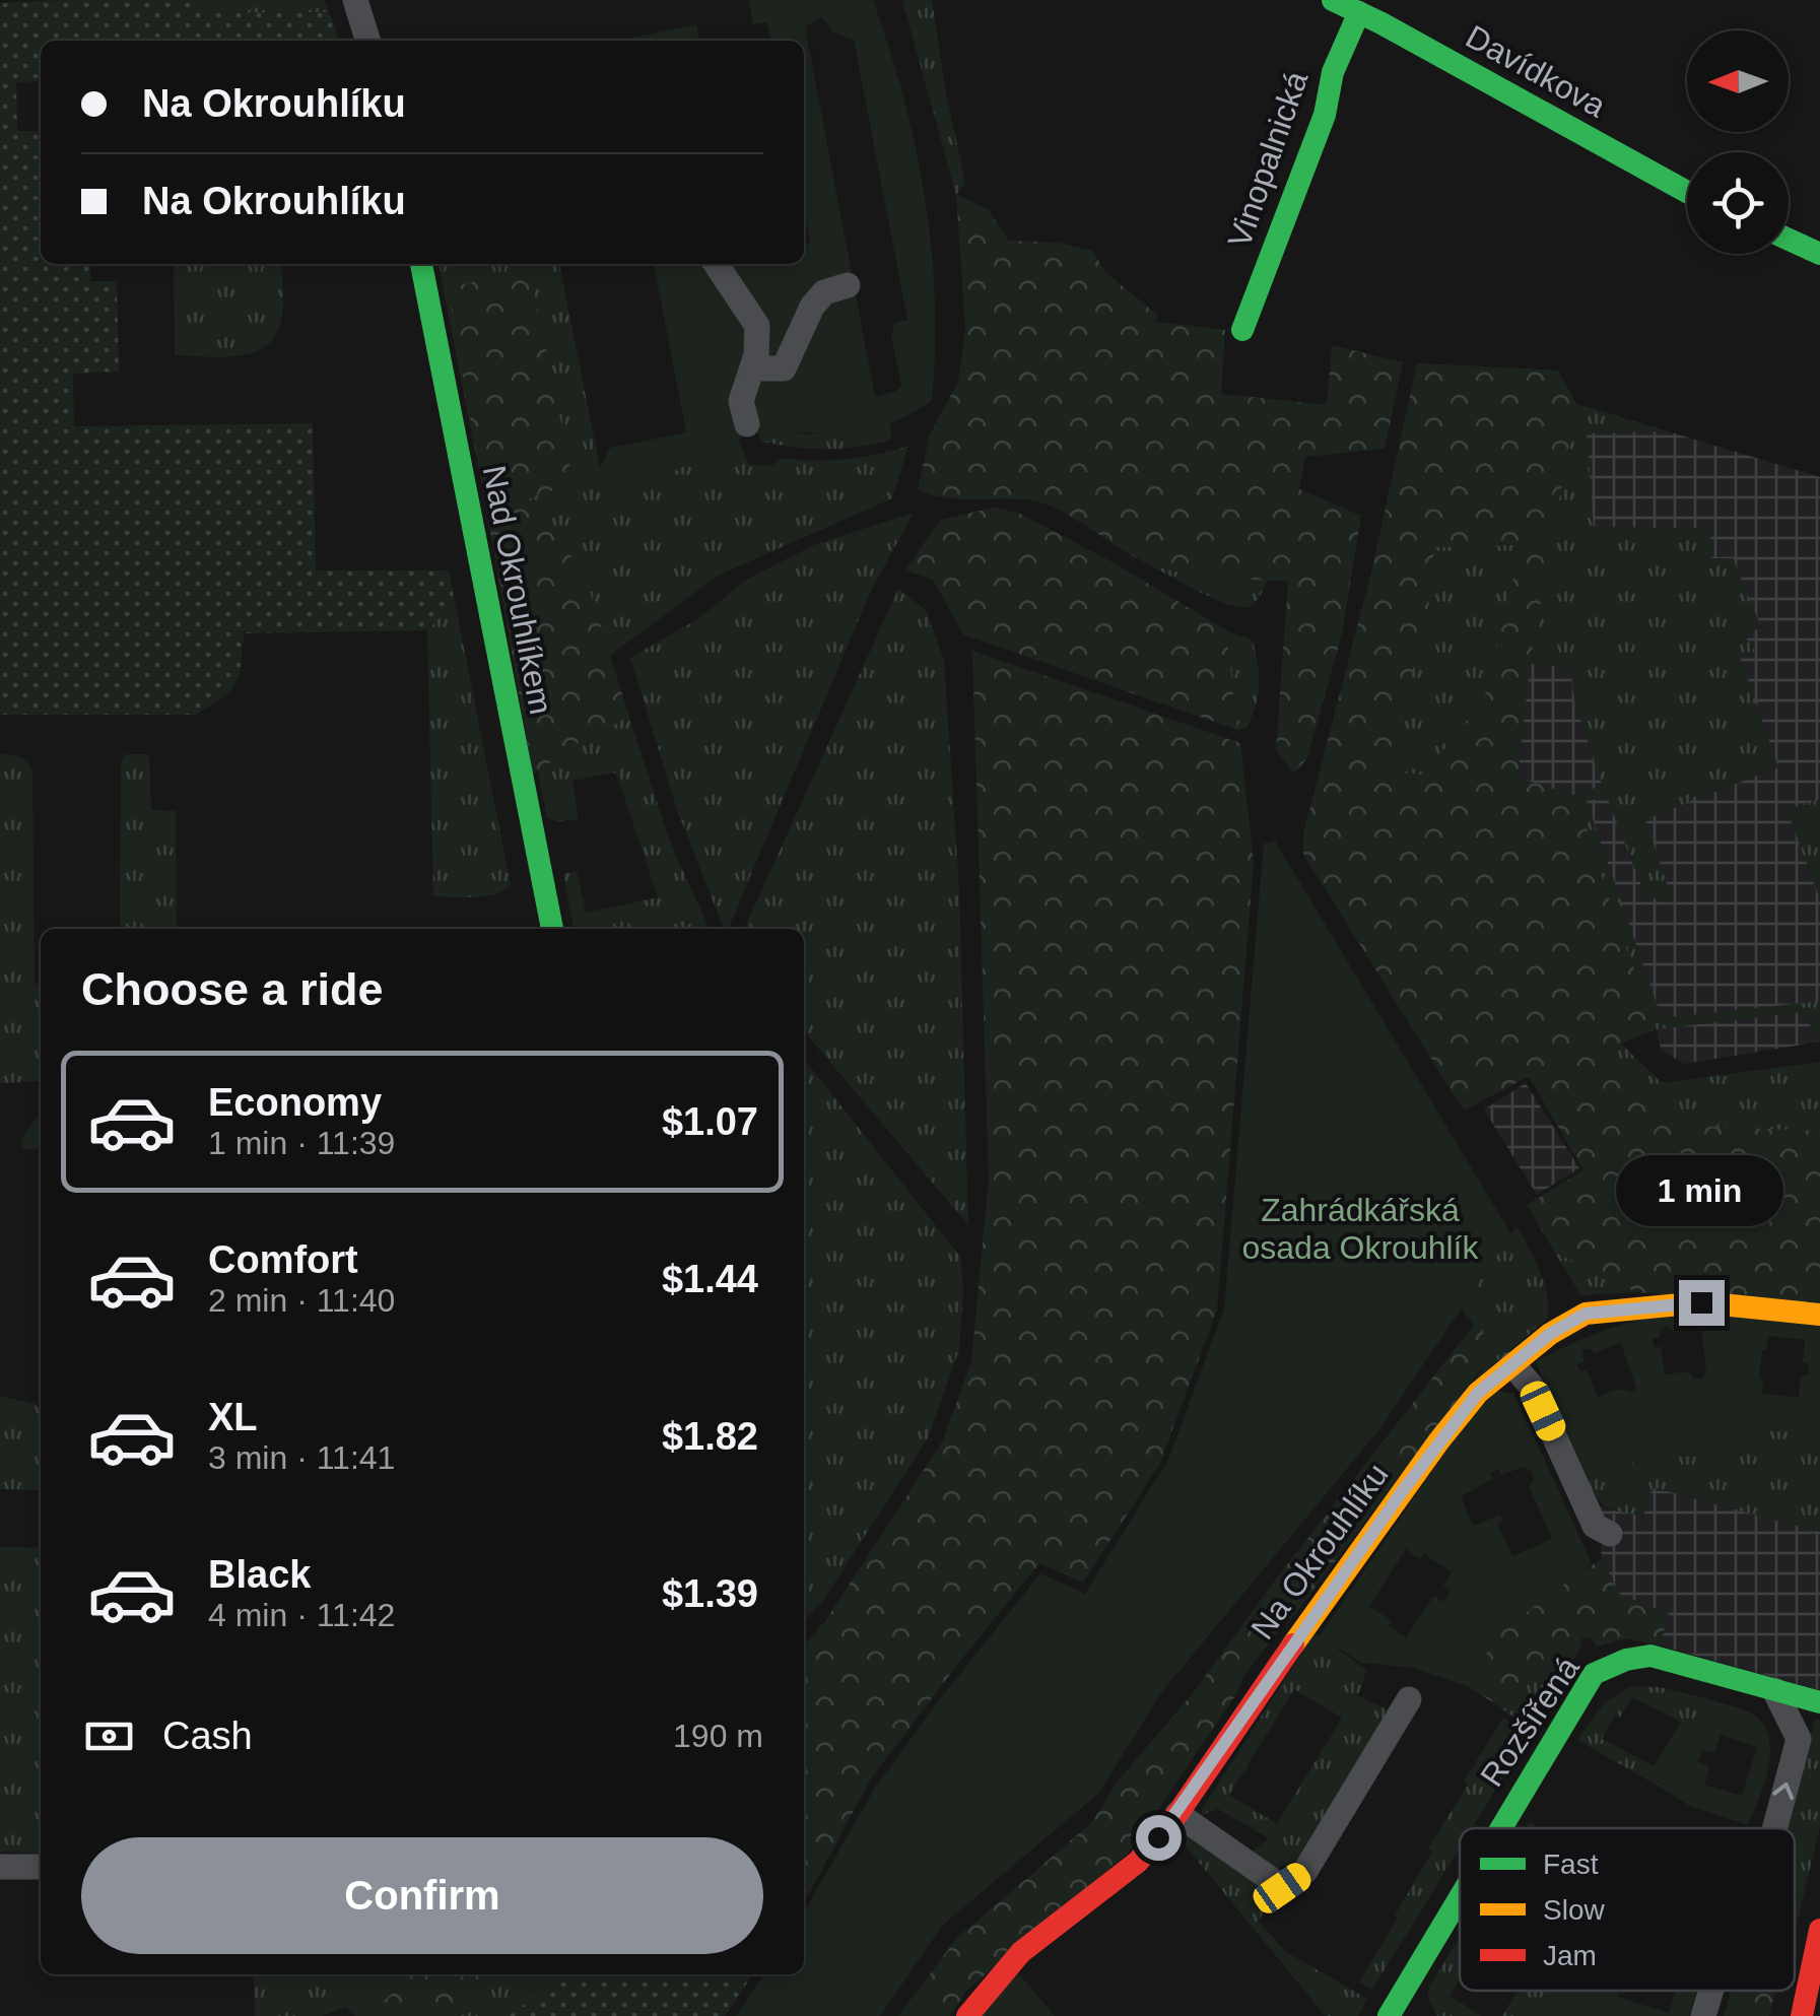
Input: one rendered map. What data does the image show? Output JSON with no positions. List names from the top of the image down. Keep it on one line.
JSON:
{"streets":{"street":["Davídkova","Vinopalnická","Nad Okrouhlíkem","Na Okrouhlíku","Rozšířená"]},"crossings":[["Davídkova","Vinopalnická"]],"parks":["Zahrádkářská osada Okrouhlík"],"legend":["Fast","Slow","Jam"],"north":"left","page":{"banner":["Na Okrouhlíku","Na Okrouhlíku"],"heading":"Choose a ride","list":[{"name":"Economy","note":"1 min · 11:39","value":"$1.07"},{"name":"Comfort","note":"2 min · 11:40","value":"$1.44"},{"name":"XL","note":"3 min · 11:41","value":"$1.82"},{"name":"Black","note":"4 min · 11:42","value":"$1.39"}],"bubble":"1 min","pay":["Cash","190 m"],"buttons":"Confirm"}}
